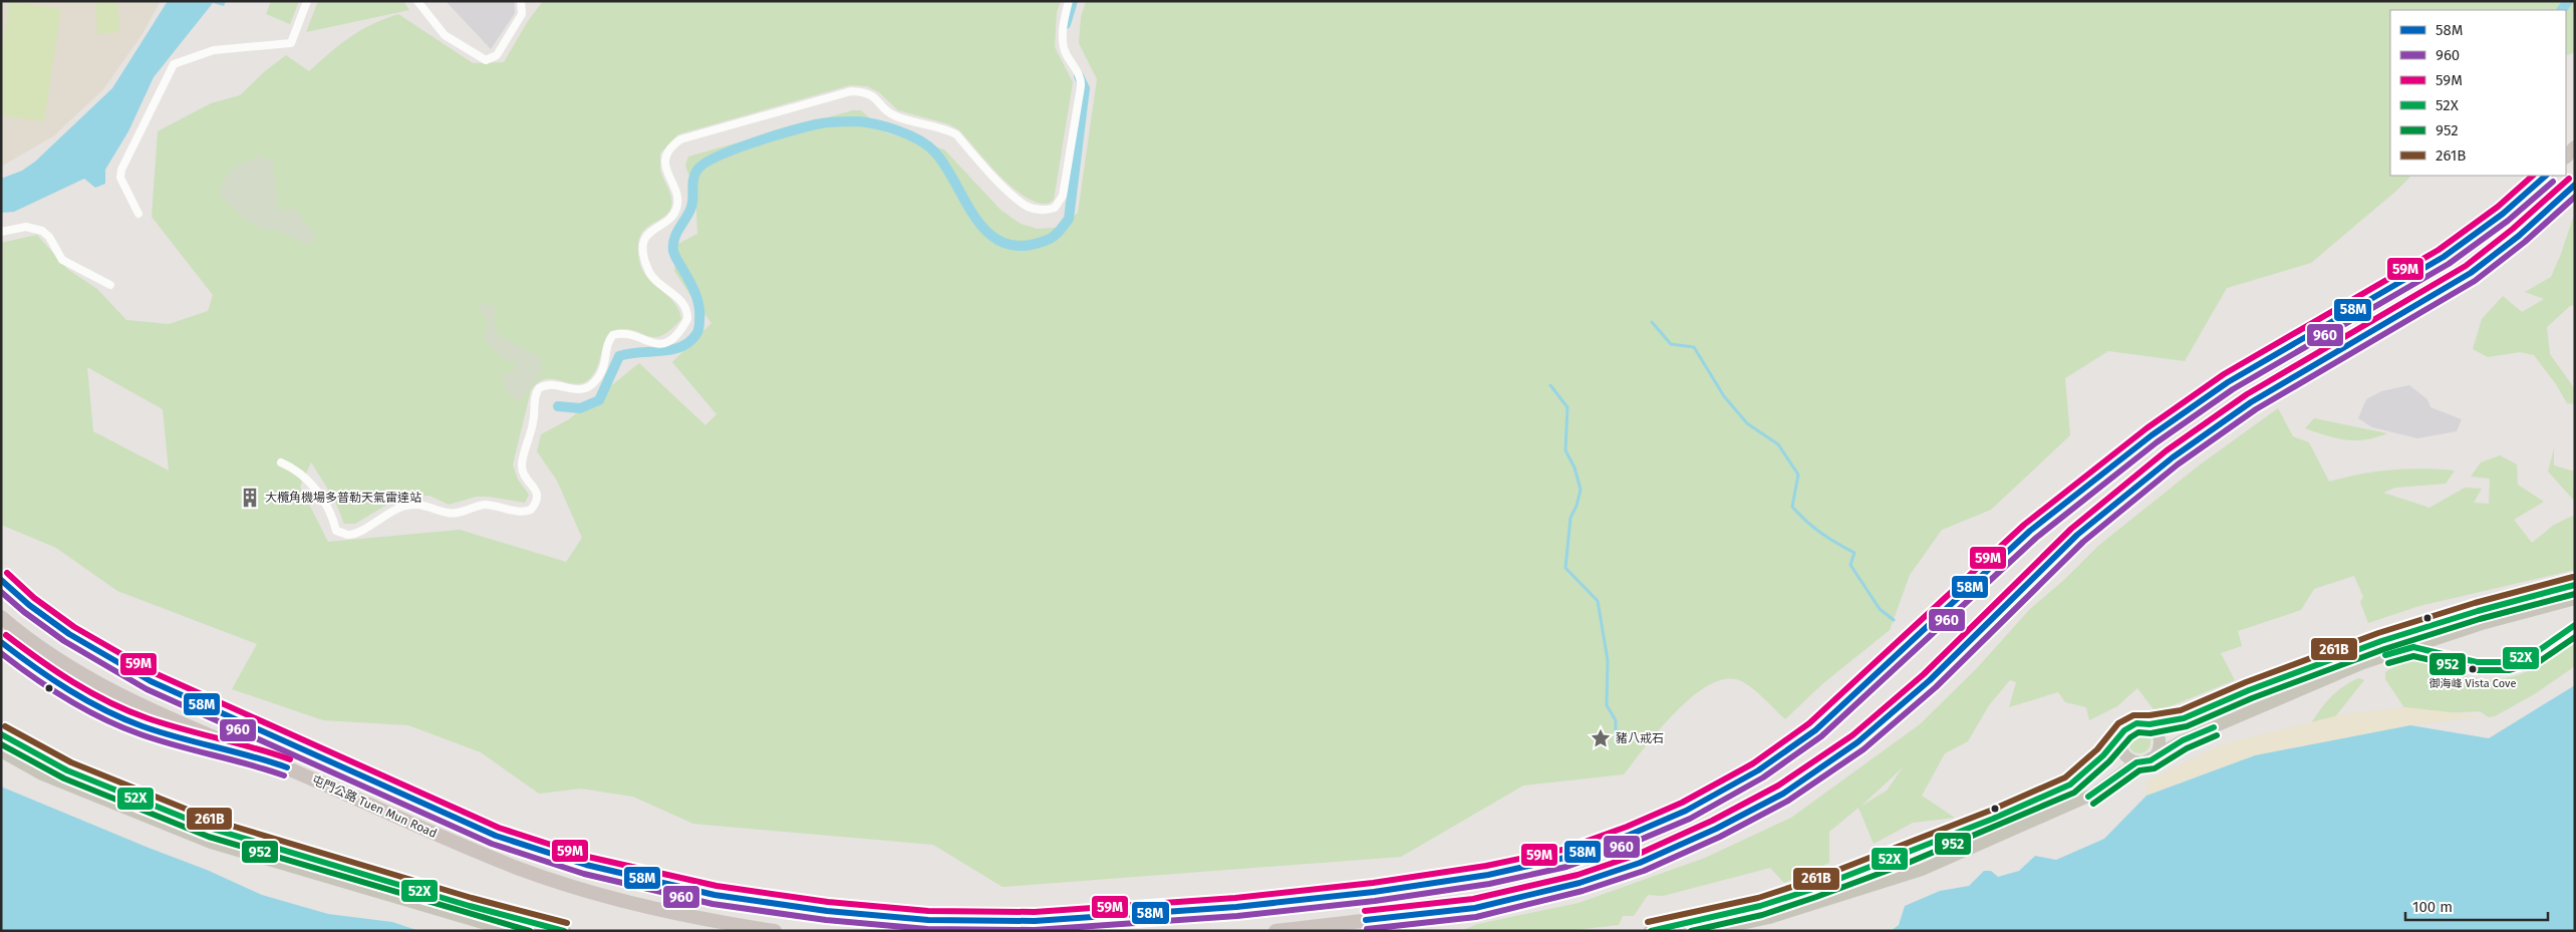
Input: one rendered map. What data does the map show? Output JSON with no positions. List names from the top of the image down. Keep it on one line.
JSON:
{"streets":{"highway":["屯門公路 Tuen Mun Road"]},"places":{"building":["大欖角機場多普勒天氣雷達站"],"other":["御海峰 Vista Cove"],"place":["豬八戒石"]},"lines":["transit line 58M","transit line 59M","transit line 960","transit line 261B","transit line 52X","transit line 952"],"legend":["58M","960","59M","52X","952","261B"],"scale_bar":"100 m"}
